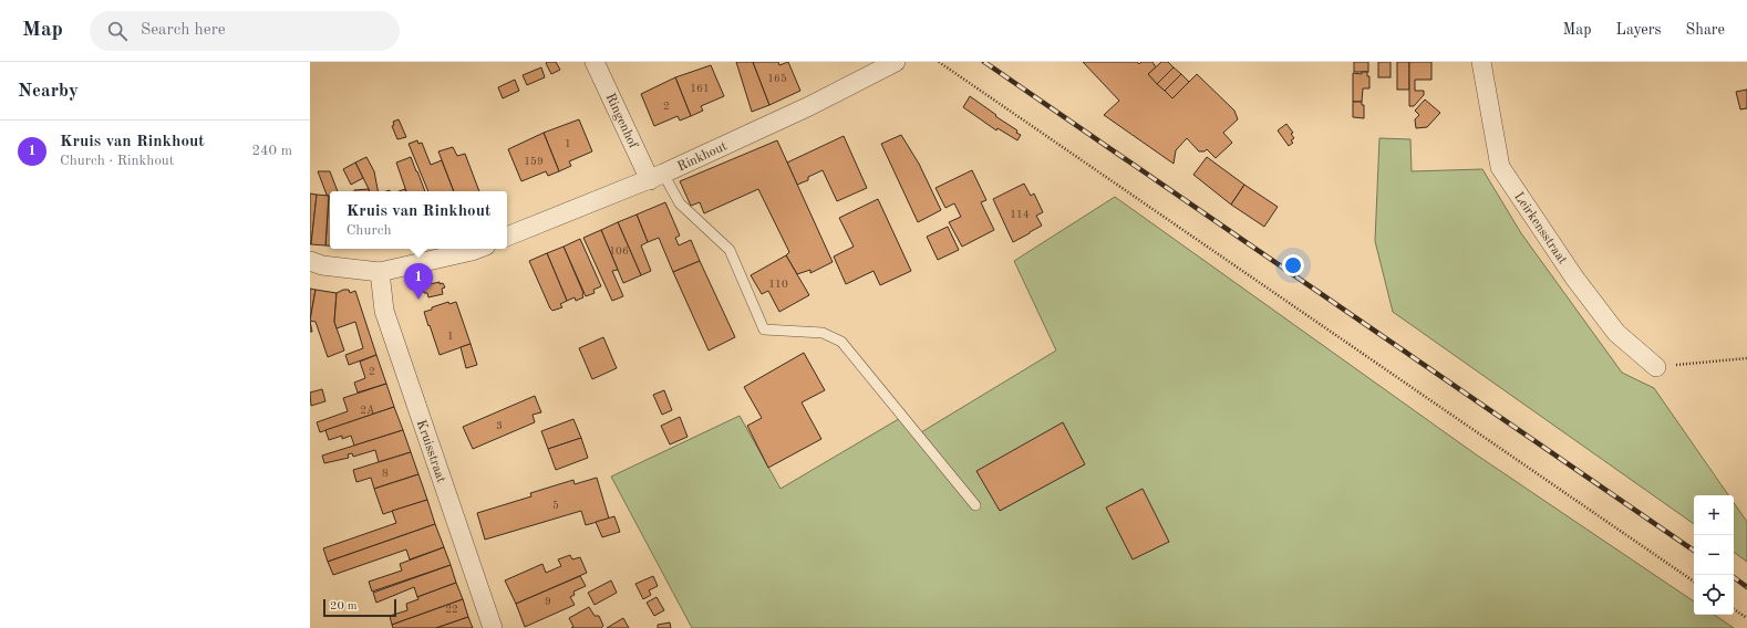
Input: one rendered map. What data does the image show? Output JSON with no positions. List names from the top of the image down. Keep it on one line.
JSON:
{"streets":{"street":["Ringenhof","Rinkhout","Leirkensstraat","Kruisstraat"]},"crossings":[["Ringenhof","Rinkhout"]],"house_numbers":["165","161","2","1","159","114","106","110","1","2","2A","3","8","5","9","22"],"scale_bar":"20 m","page":{"header":"Map","search":"Search here","nav":["Map","Layers","Share"],"heading":"Nearby","list":[{"mark":"1","name":"Kruis van Rinkhout","note":"Church · Rinkhout","value":"240 m"}],"popup":["Kruis van Rinkhout","Church"],"pins":"1","map_buttons":["+","−"],"scale":"20 m"}}
